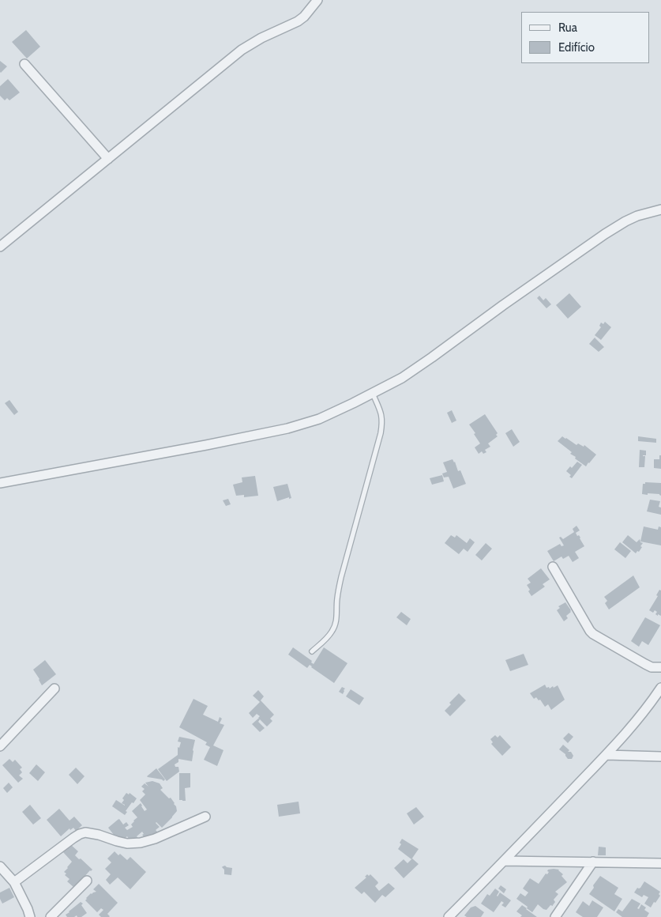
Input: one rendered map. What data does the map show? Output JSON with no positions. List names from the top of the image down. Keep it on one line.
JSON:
{"legend":["Rua","Edifício"]}
